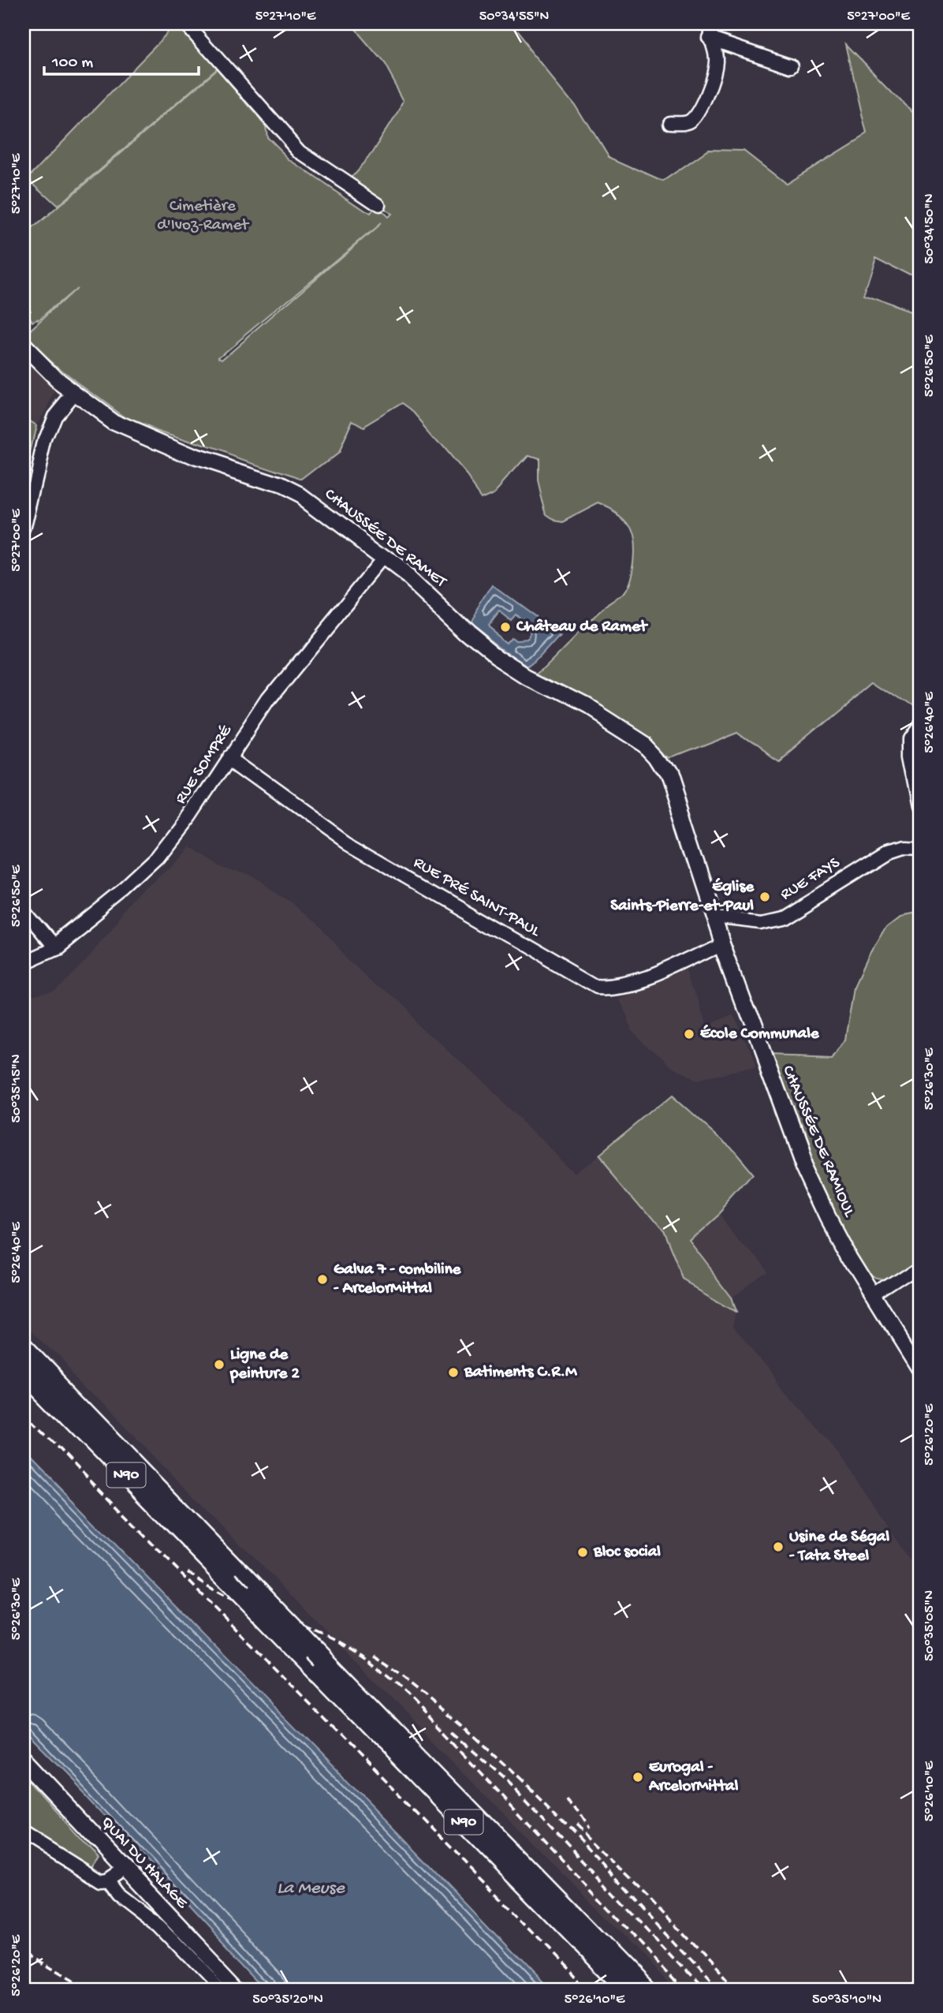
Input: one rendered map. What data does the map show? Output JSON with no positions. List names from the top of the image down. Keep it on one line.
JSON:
{"streets":{"highway":["N90"],"main road":["CHAUSSÉE DE RAMET","CHAUSSÉE DE RAMIOUL","QUAI DU HALAGE"],"street":["RUE SOMPRÉ","RUE FAYS","RUE PRÉ SAINT-PAUL"]},"crossings":[["CHAUSSÉE DE RAMET","RUE SOMPRÉ"],["CHAUSSÉE DE RAMET","RUE FAYS"],["RUE SOMPRÉ","RUE PRÉ SAINT-PAUL"],["RUE PRÉ SAINT-PAUL","CHAUSSÉE DE RAMIOUL"]],"water":["La Meuse"],"parks":["Cimetière d'Ivoz-Ramet"],"places":["Château de Ramet","Église Saints-Pierre-et-Paul","École Communale","Galva 7 - combiline - ArcelorMittal","Ligne de peinture 2","Batiments C.R.M","Usine de Ségal - Tata Steel","Bloc social","Eurogal - ArcelorMittal"],"scale_bar":"100 m","coordinates":["5°27'10\"E","50°34'55\"N","5°27'00\"E","50°34'50\"N","5°26'50\"E","5°26'40\"E","5°26'30\"E","50°35'15\"N","5°26'20\"E","50°35'05\"N","5°26'10\"E","50°35'20\"N","50°35'10\"N"]}
